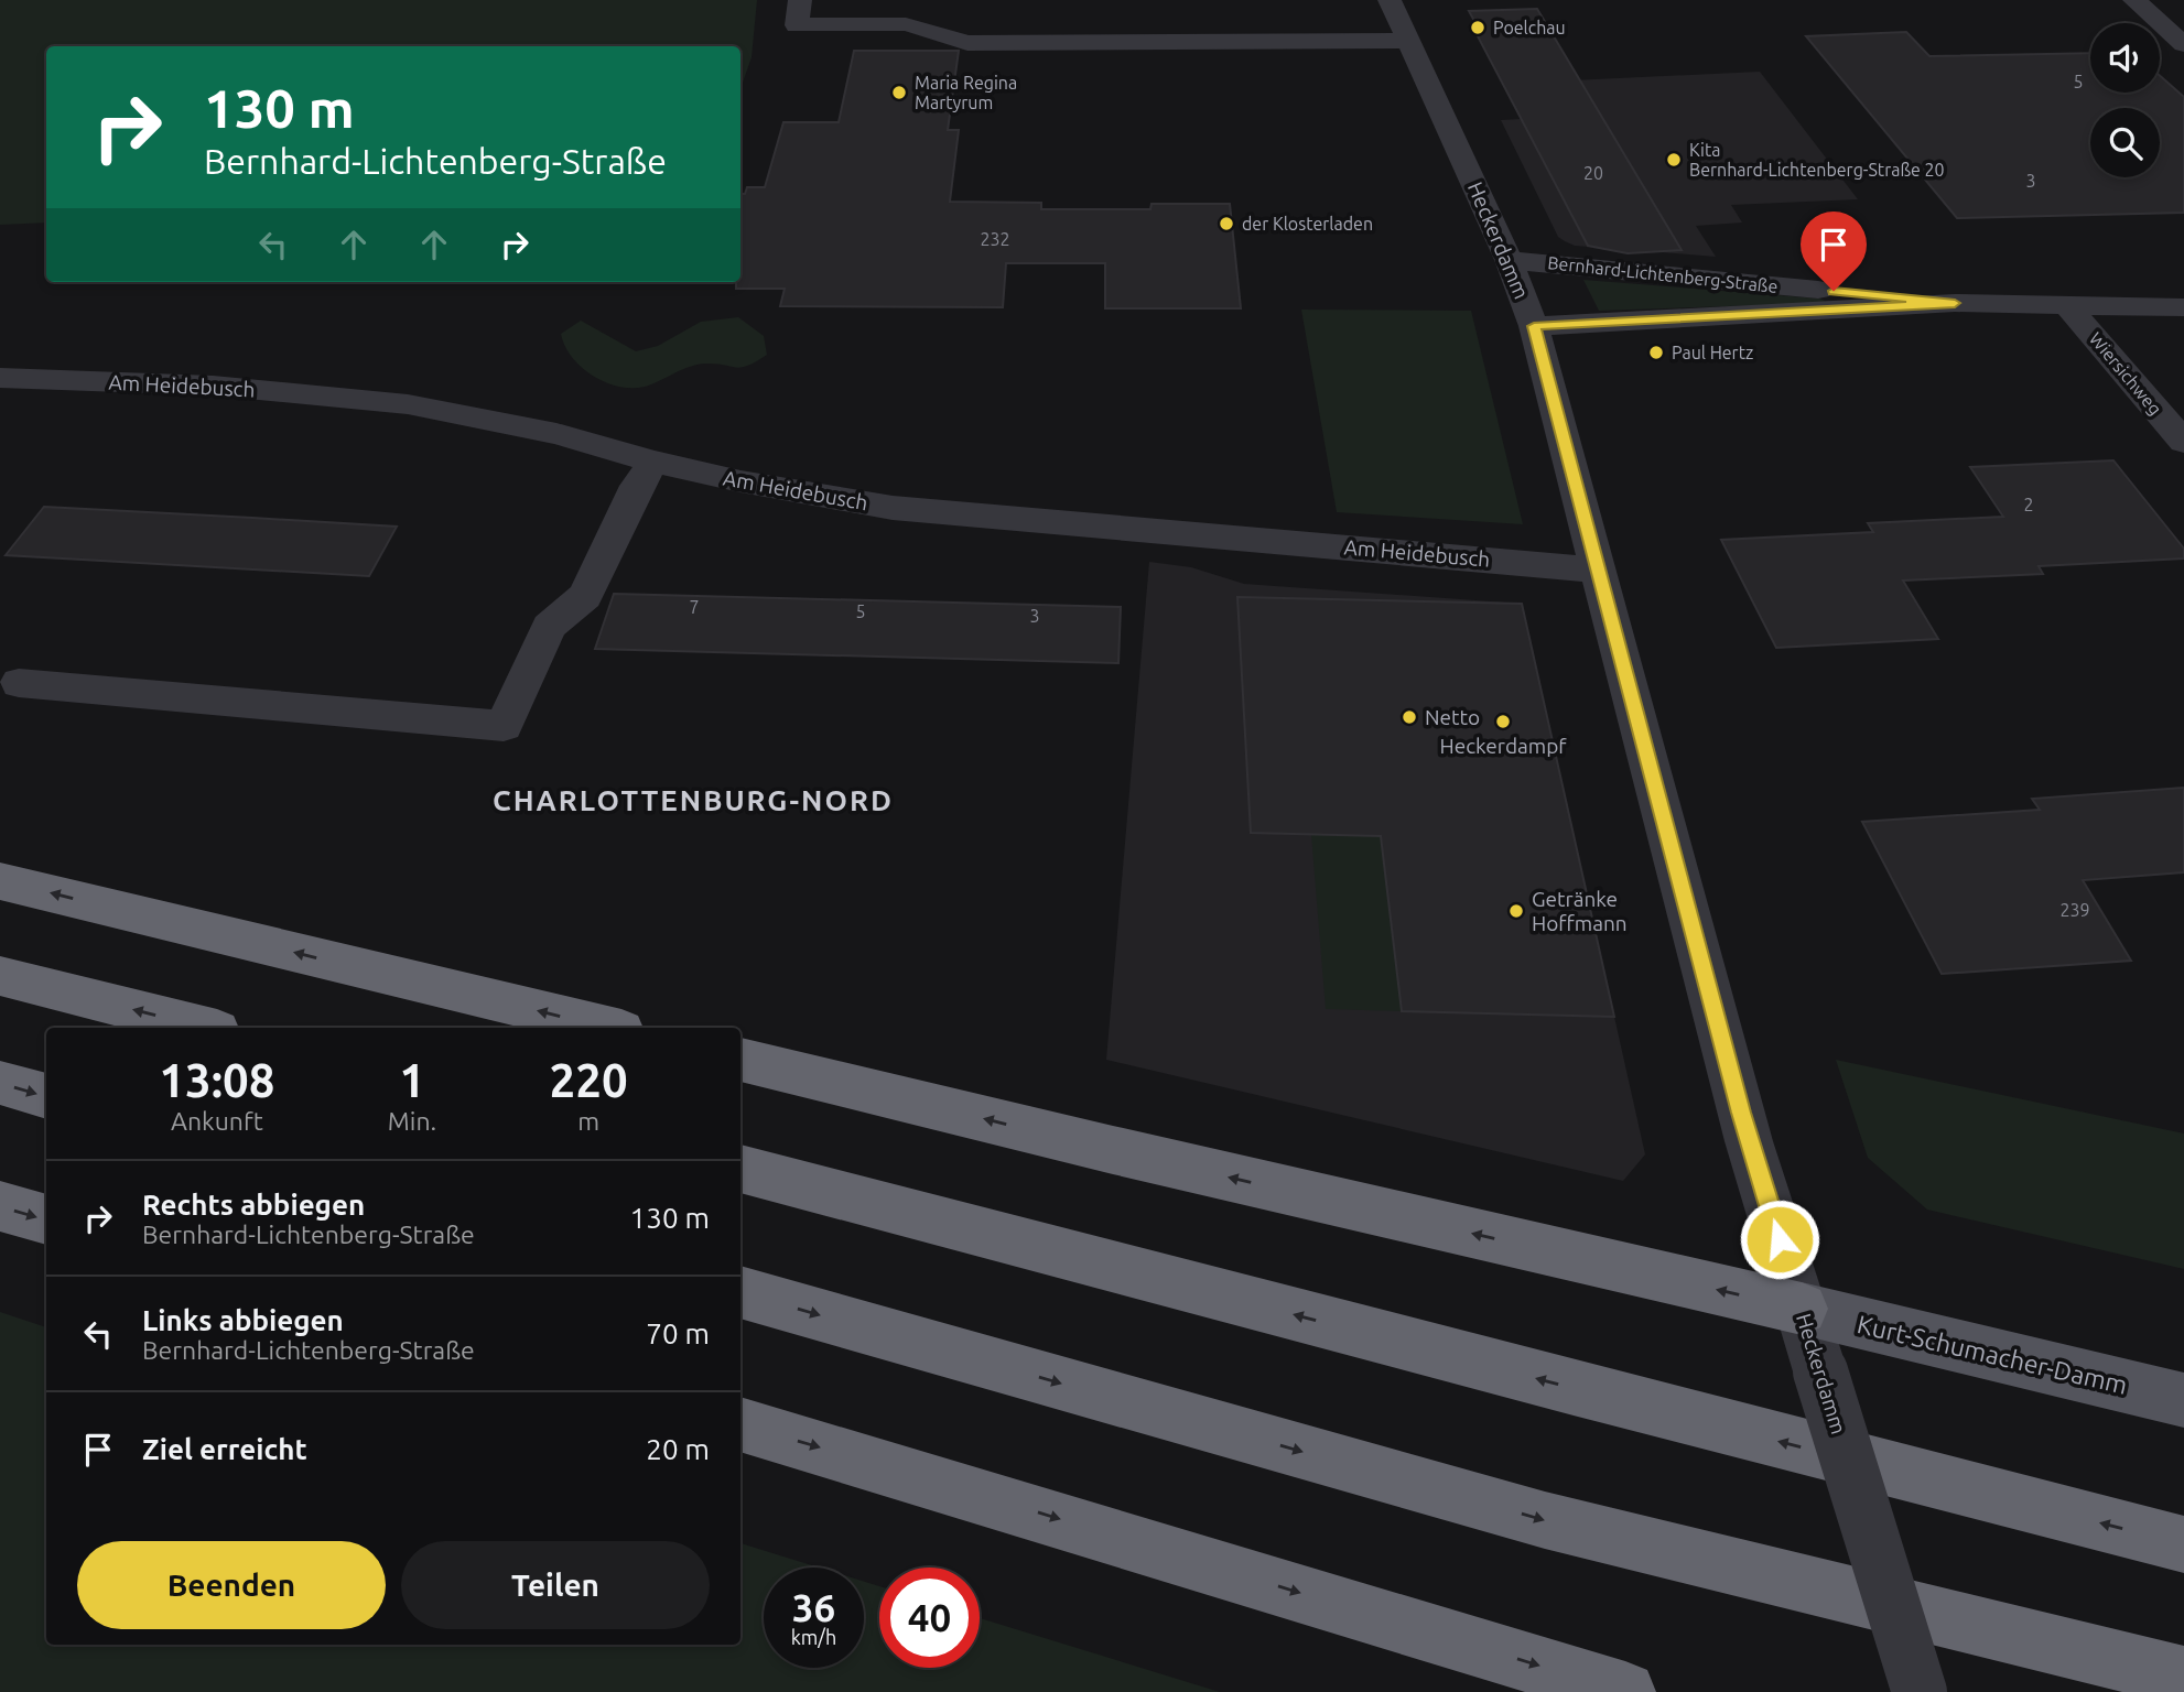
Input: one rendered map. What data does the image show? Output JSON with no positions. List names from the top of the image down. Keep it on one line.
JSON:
{"streets":{"main road":["Kurt-Schumacher-Damm"],"street":["Heckerdamm","Bernhard-Lichtenberg-Straße","Wiersichweg","Am Heidebusch"]},"crossings":[["Heckerdamm","Bernhard-Lichtenberg-Straße"],["Heckerdamm","Am Heidebusch"],["Heckerdamm","Kurt-Schumacher-Damm"],["Bernhard-Lichtenberg-Straße","Wiersichweg"]],"districts":["CHARLOTTENBURG-NORD"],"places":["Poelchau","Maria Regina Martyrum","Kita Bernhard-Lichtenberg-Straße 20","der Klosterladen","Paul Hertz","Netto","Heckerdampf","Getränke Hoffmann"],"house_numbers":["5","20","3","232","2","7","5","3","239"],"page":{"turn":["130 m","Bernhard-Lichtenberg-Straße"],"eta":["13:08","Ankunft","1","Min.","220","m"],"list":[{"name":"Rechts abbiegen","note":"Bernhard-Lichtenberg-Straße","value":"130 m"},{"name":"Links abbiegen","note":"Bernhard-Lichtenberg-Straße","value":"70 m"},{"name":"Ziel erreicht","value":"20 m"}],"buttons":["Beenden","Teilen"],"speed":"36 km/h","limit":"40"}}
